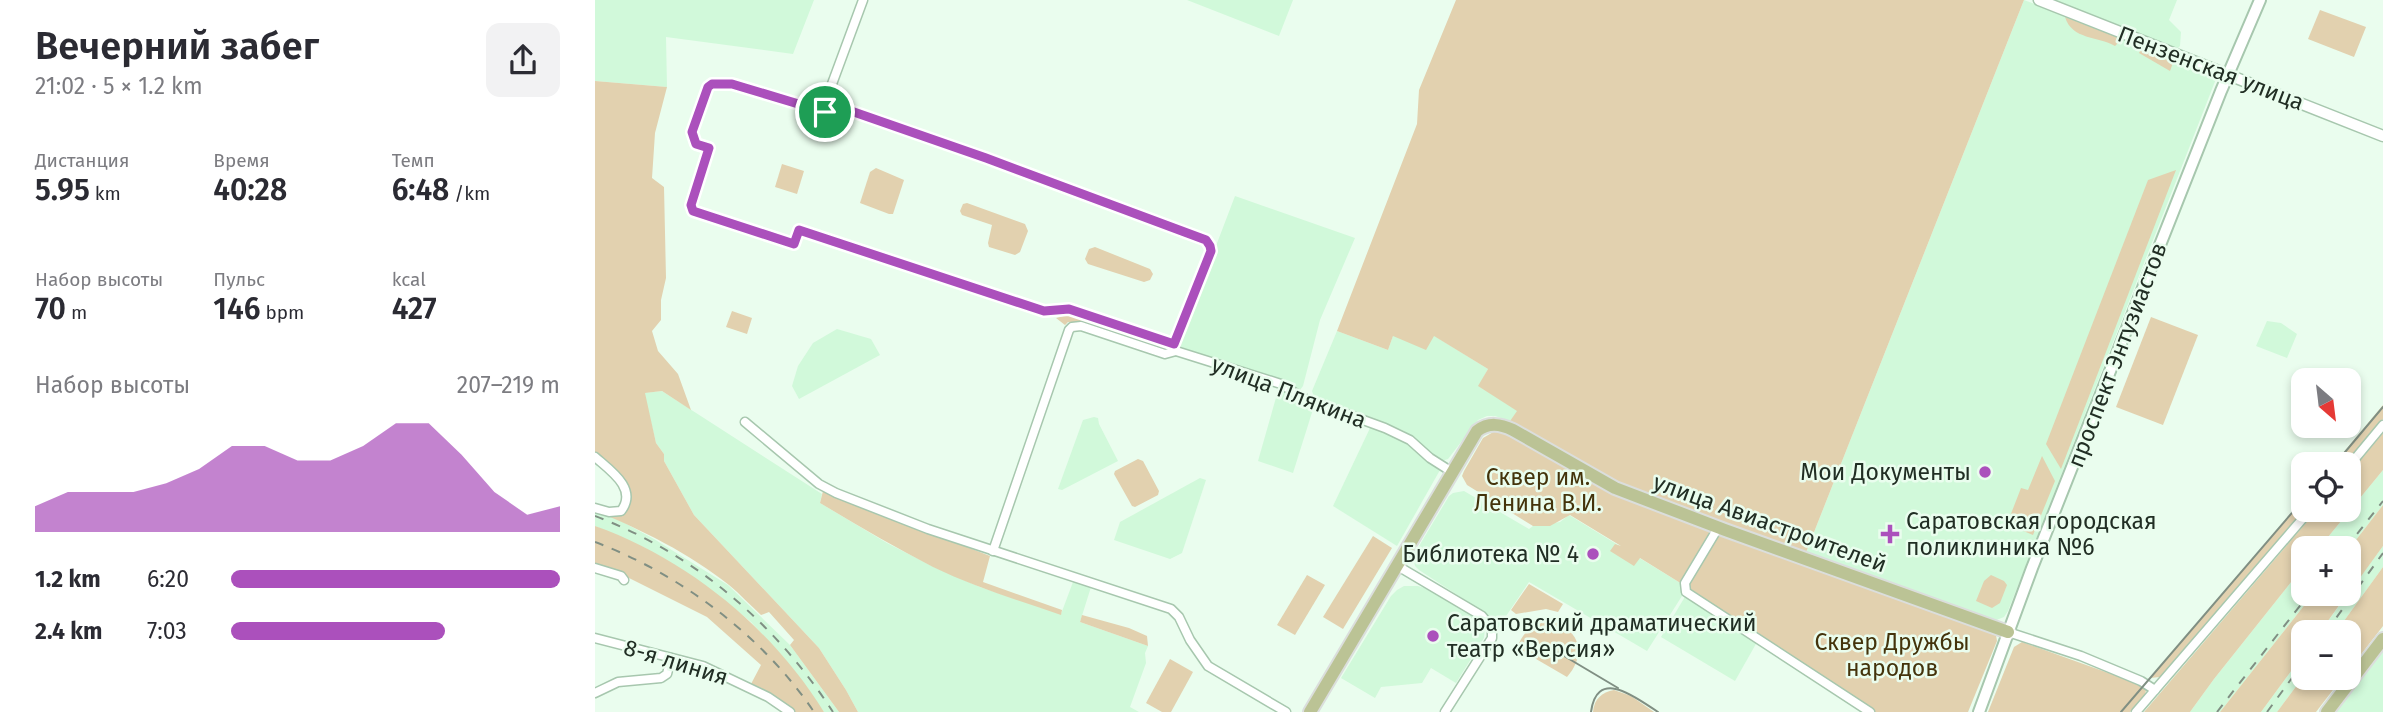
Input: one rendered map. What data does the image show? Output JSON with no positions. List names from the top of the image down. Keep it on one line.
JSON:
{"streets":{"main road":["проспект Энтузиастов","улица Авиастроителей"],"street":["Пензенская улица","улица Плякина","8-я линия"]},"crossings":[["Пензенская улица","проспект Энтузиастов"],["проспект Энтузиастов","улица Авиастроителей"],["улица Плякина","улица Авиастроителей"]],"parks":["Сквер им. Ленина В.И.","Сквер Дружбы народов"],"places":{"other":["Мои Документы","Библиотека № 4","Саратовский драматический театр «Версия»"],"health":["Саратовская городская поликлиника №6"]},"north":"bottom right","page":{"heading":["Вечерний забег","21:02 · 5 × 1.2 km"],"stats":[["Дистанция","5.95 km"],["Время","40:28"],["Темп","6:48 /km"],["Набор высоты","70 m"],["Пульс","146 bpm"],["kcal","427"]],"chart":["Набор высоты","207–219 m"],"map_buttons":["+","−"],"list":[{"name":"1.2 km","note":"6:20"},{"name":"2.4 km","note":"7:03"}]}}
